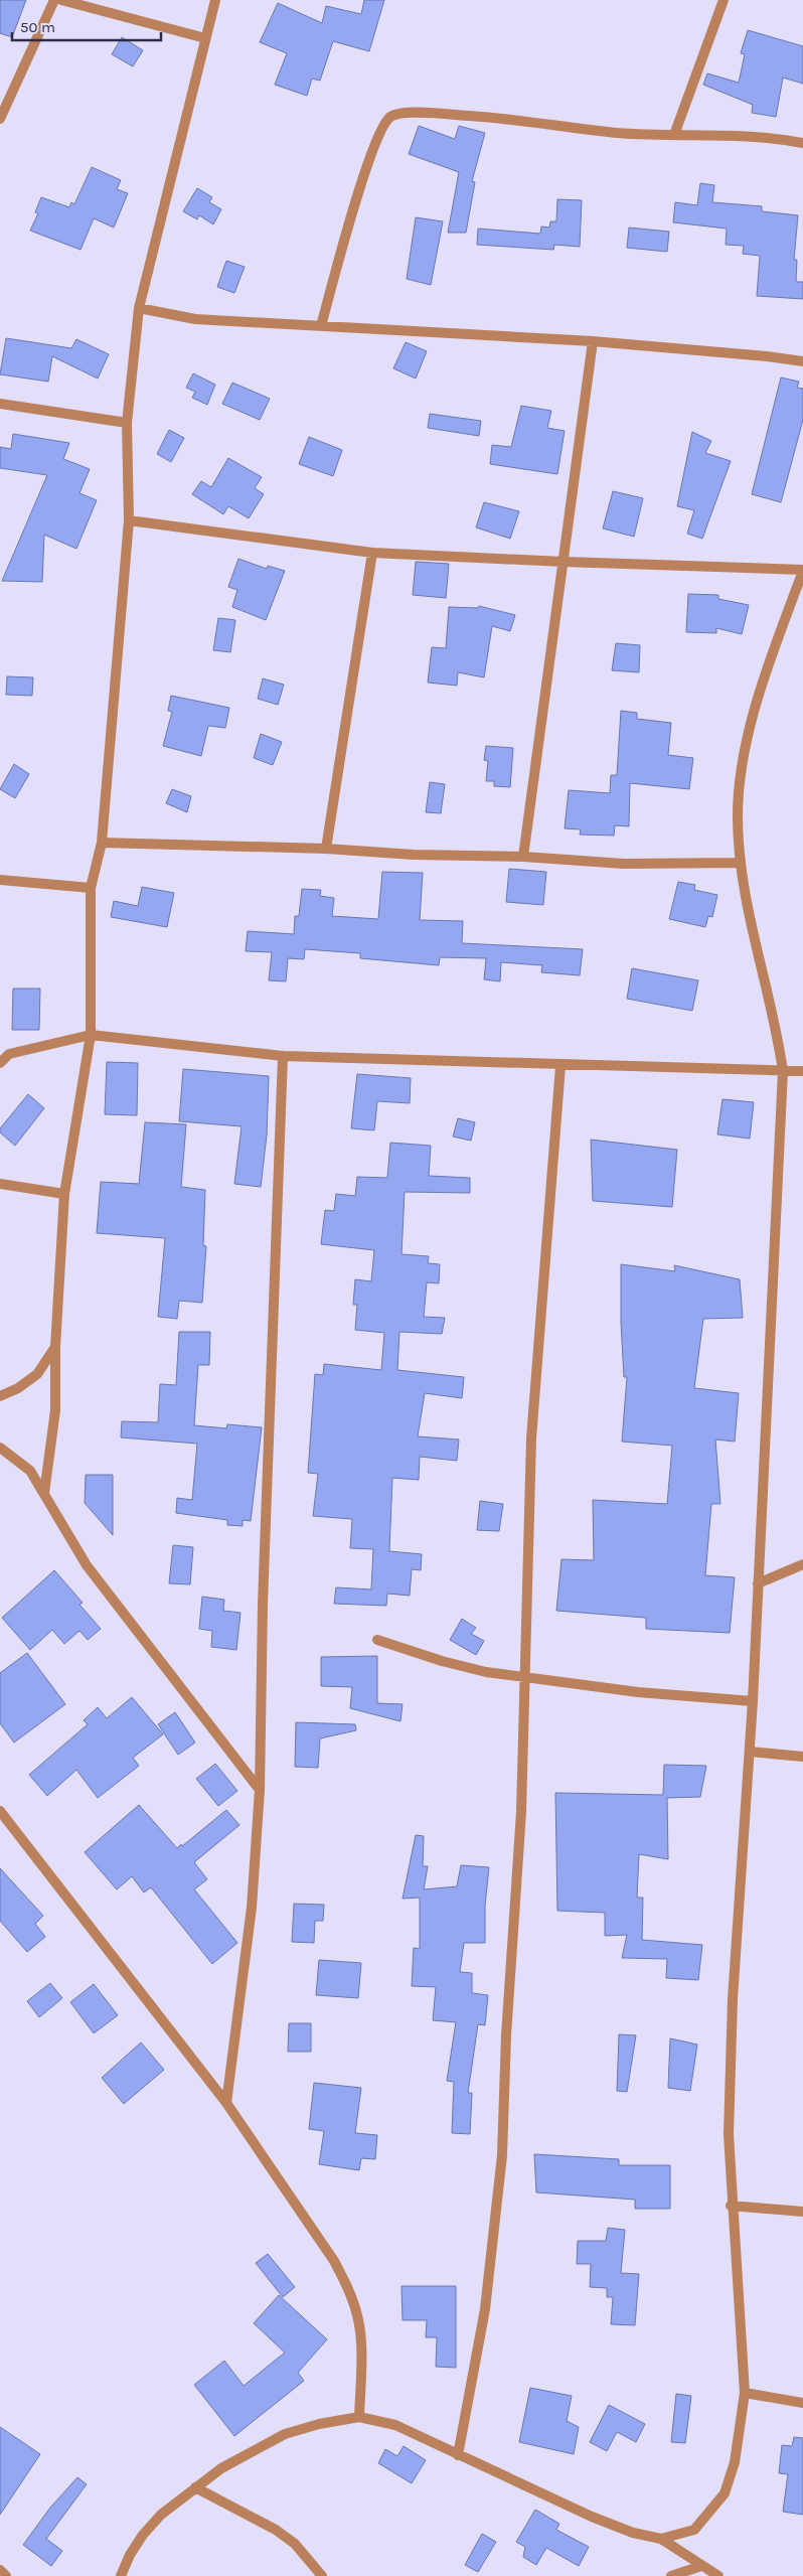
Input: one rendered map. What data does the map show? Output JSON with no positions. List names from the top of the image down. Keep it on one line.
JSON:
{"scale_bar":"50 m"}
